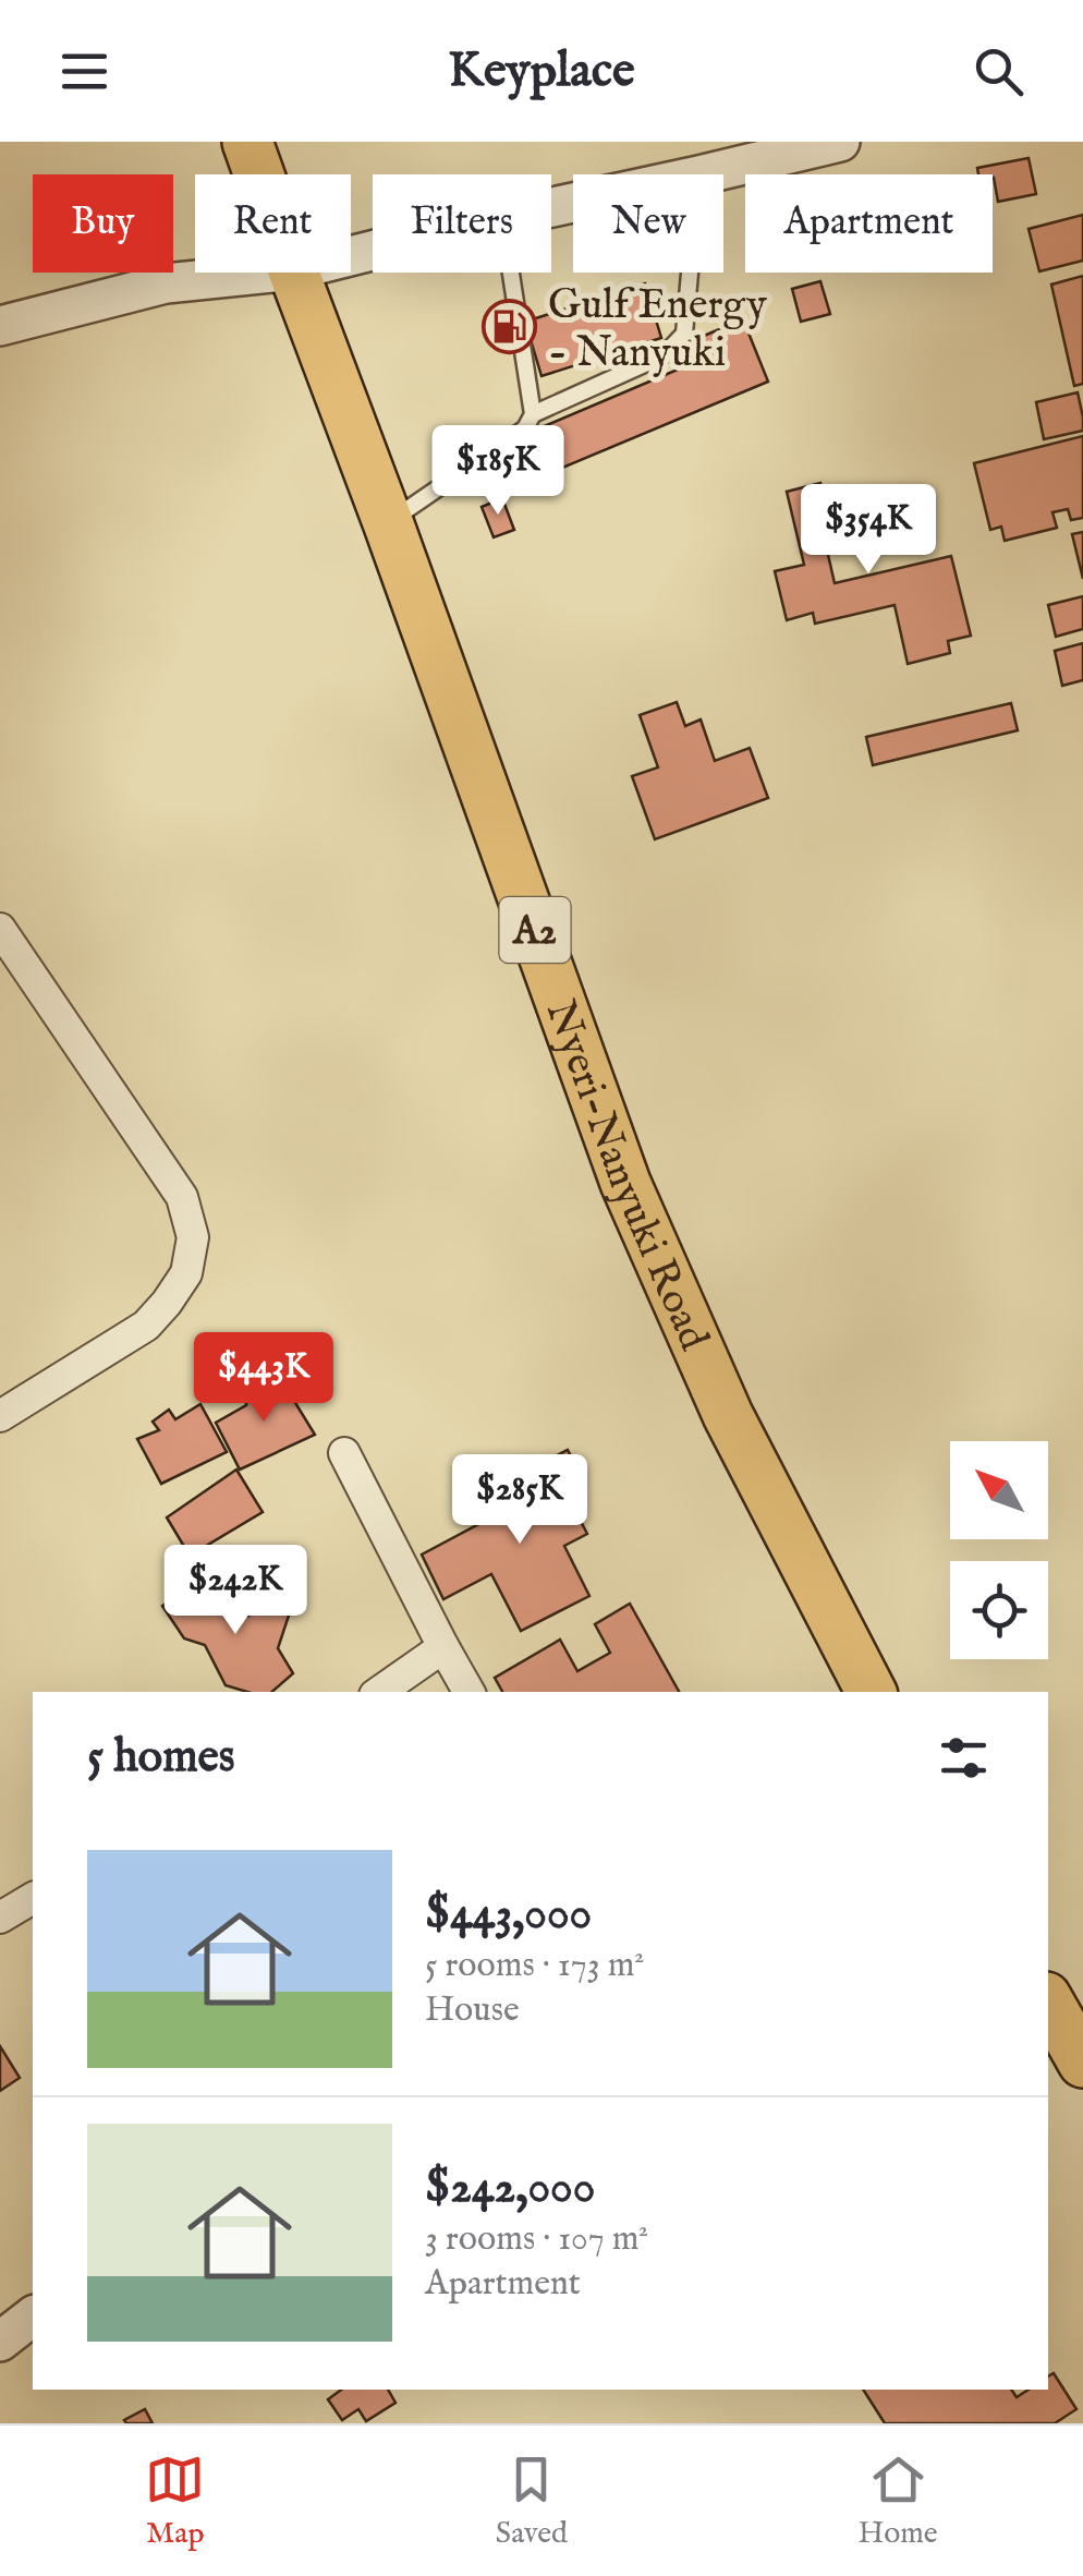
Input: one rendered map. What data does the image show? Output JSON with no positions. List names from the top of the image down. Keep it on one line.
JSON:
{"streets":{"highway":["A2","Nyeri-Nanyuki Road"]},"places":{"fuel station":["Gulf Energy - Nanyuki"]},"north":"top left","page":{"header":"Keyplace","chip":["Buy","Rent","Filters","New","Apartment"],"price":["$185K","$354K","$443K","$285K","$242K"],"heading":"5 homes","list":[{"name":"$443,000","note":"5 rooms · 173 m² · House"},{"name":"$242,000","note":"3 rooms · 107 m² · Apartment"}],"tabs":["Map","Saved","Home"]}}
